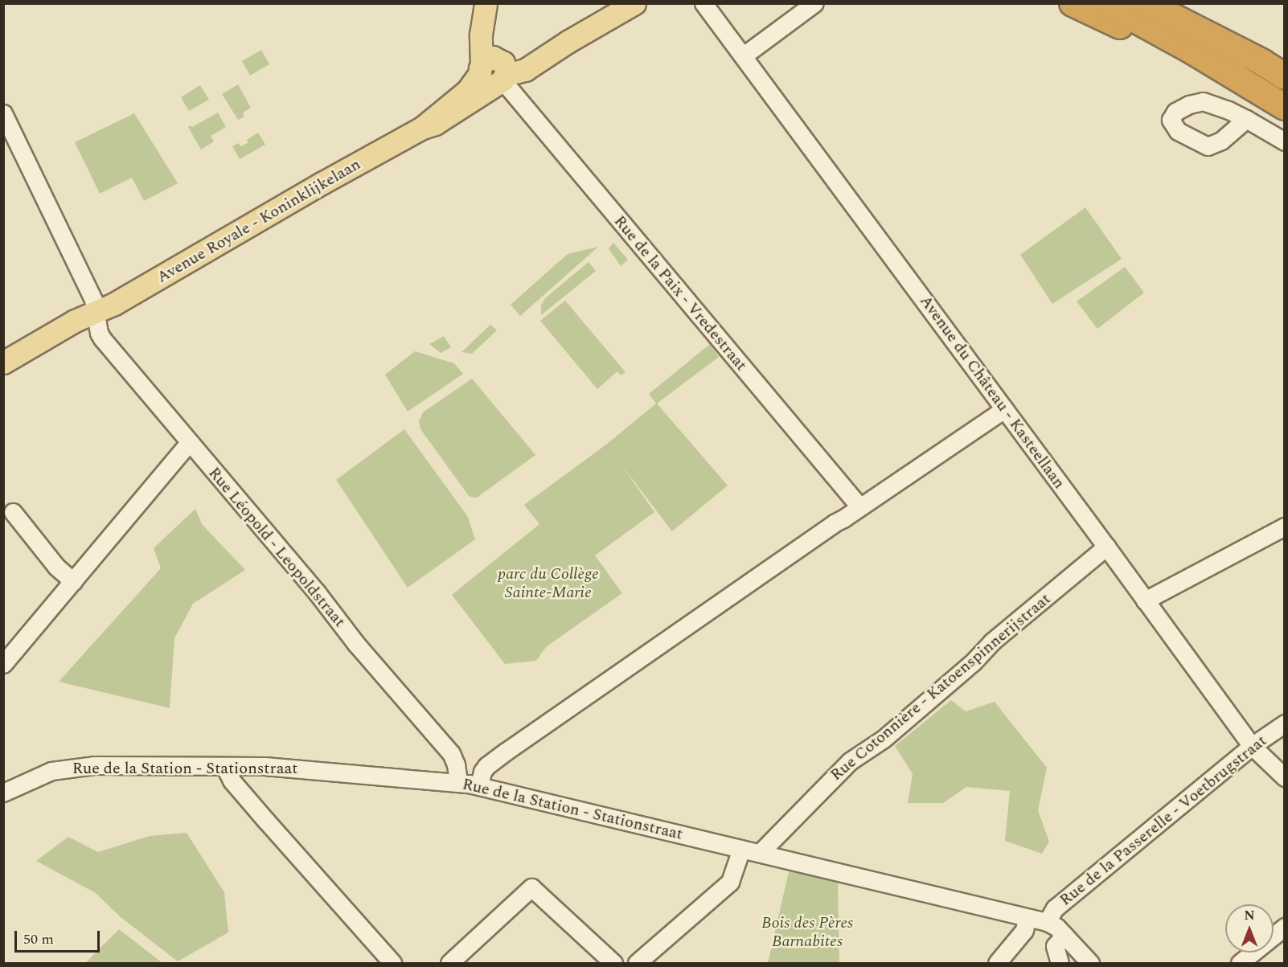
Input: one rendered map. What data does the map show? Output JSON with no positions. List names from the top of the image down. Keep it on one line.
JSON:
{"streets":{"main road":["Avenue Royale - Koninklijkelaan"],"street":["Rue de la Paix - Vredestraat","Avenue du Château - Kasteellaan","Rue Léopold - Leopoldstraat","Rue Cotonnière - Katoenspinnerijstraat","Rue de la Station - Stationstraat","Rue de la Passerelle - Voetbrugstraat"]},"crossings":[["Avenue Royale - Koninklijkelaan","Rue de la Paix - Vredestraat"],["Avenue Royale - Koninklijkelaan","Rue Léopold - Leopoldstraat"],["Avenue du Château - Kasteellaan","Rue Cotonnière - Katoenspinnerijstraat"],["Avenue du Château - Kasteellaan","Rue de la Passerelle - Voetbrugstraat"],["Rue Léopold - Leopoldstraat","Rue de la Station - Stationstraat"],["Rue Cotonnière - Katoenspinnerijstraat","Rue de la Station - Stationstraat"],["Rue de la Station - Stationstraat","Rue de la Passerelle - Voetbrugstraat"]],"parks":["parc du Collège Sainte-Marie","Bois des Pères Barnabites"],"scale_bar":"50 m","north":"top"}
